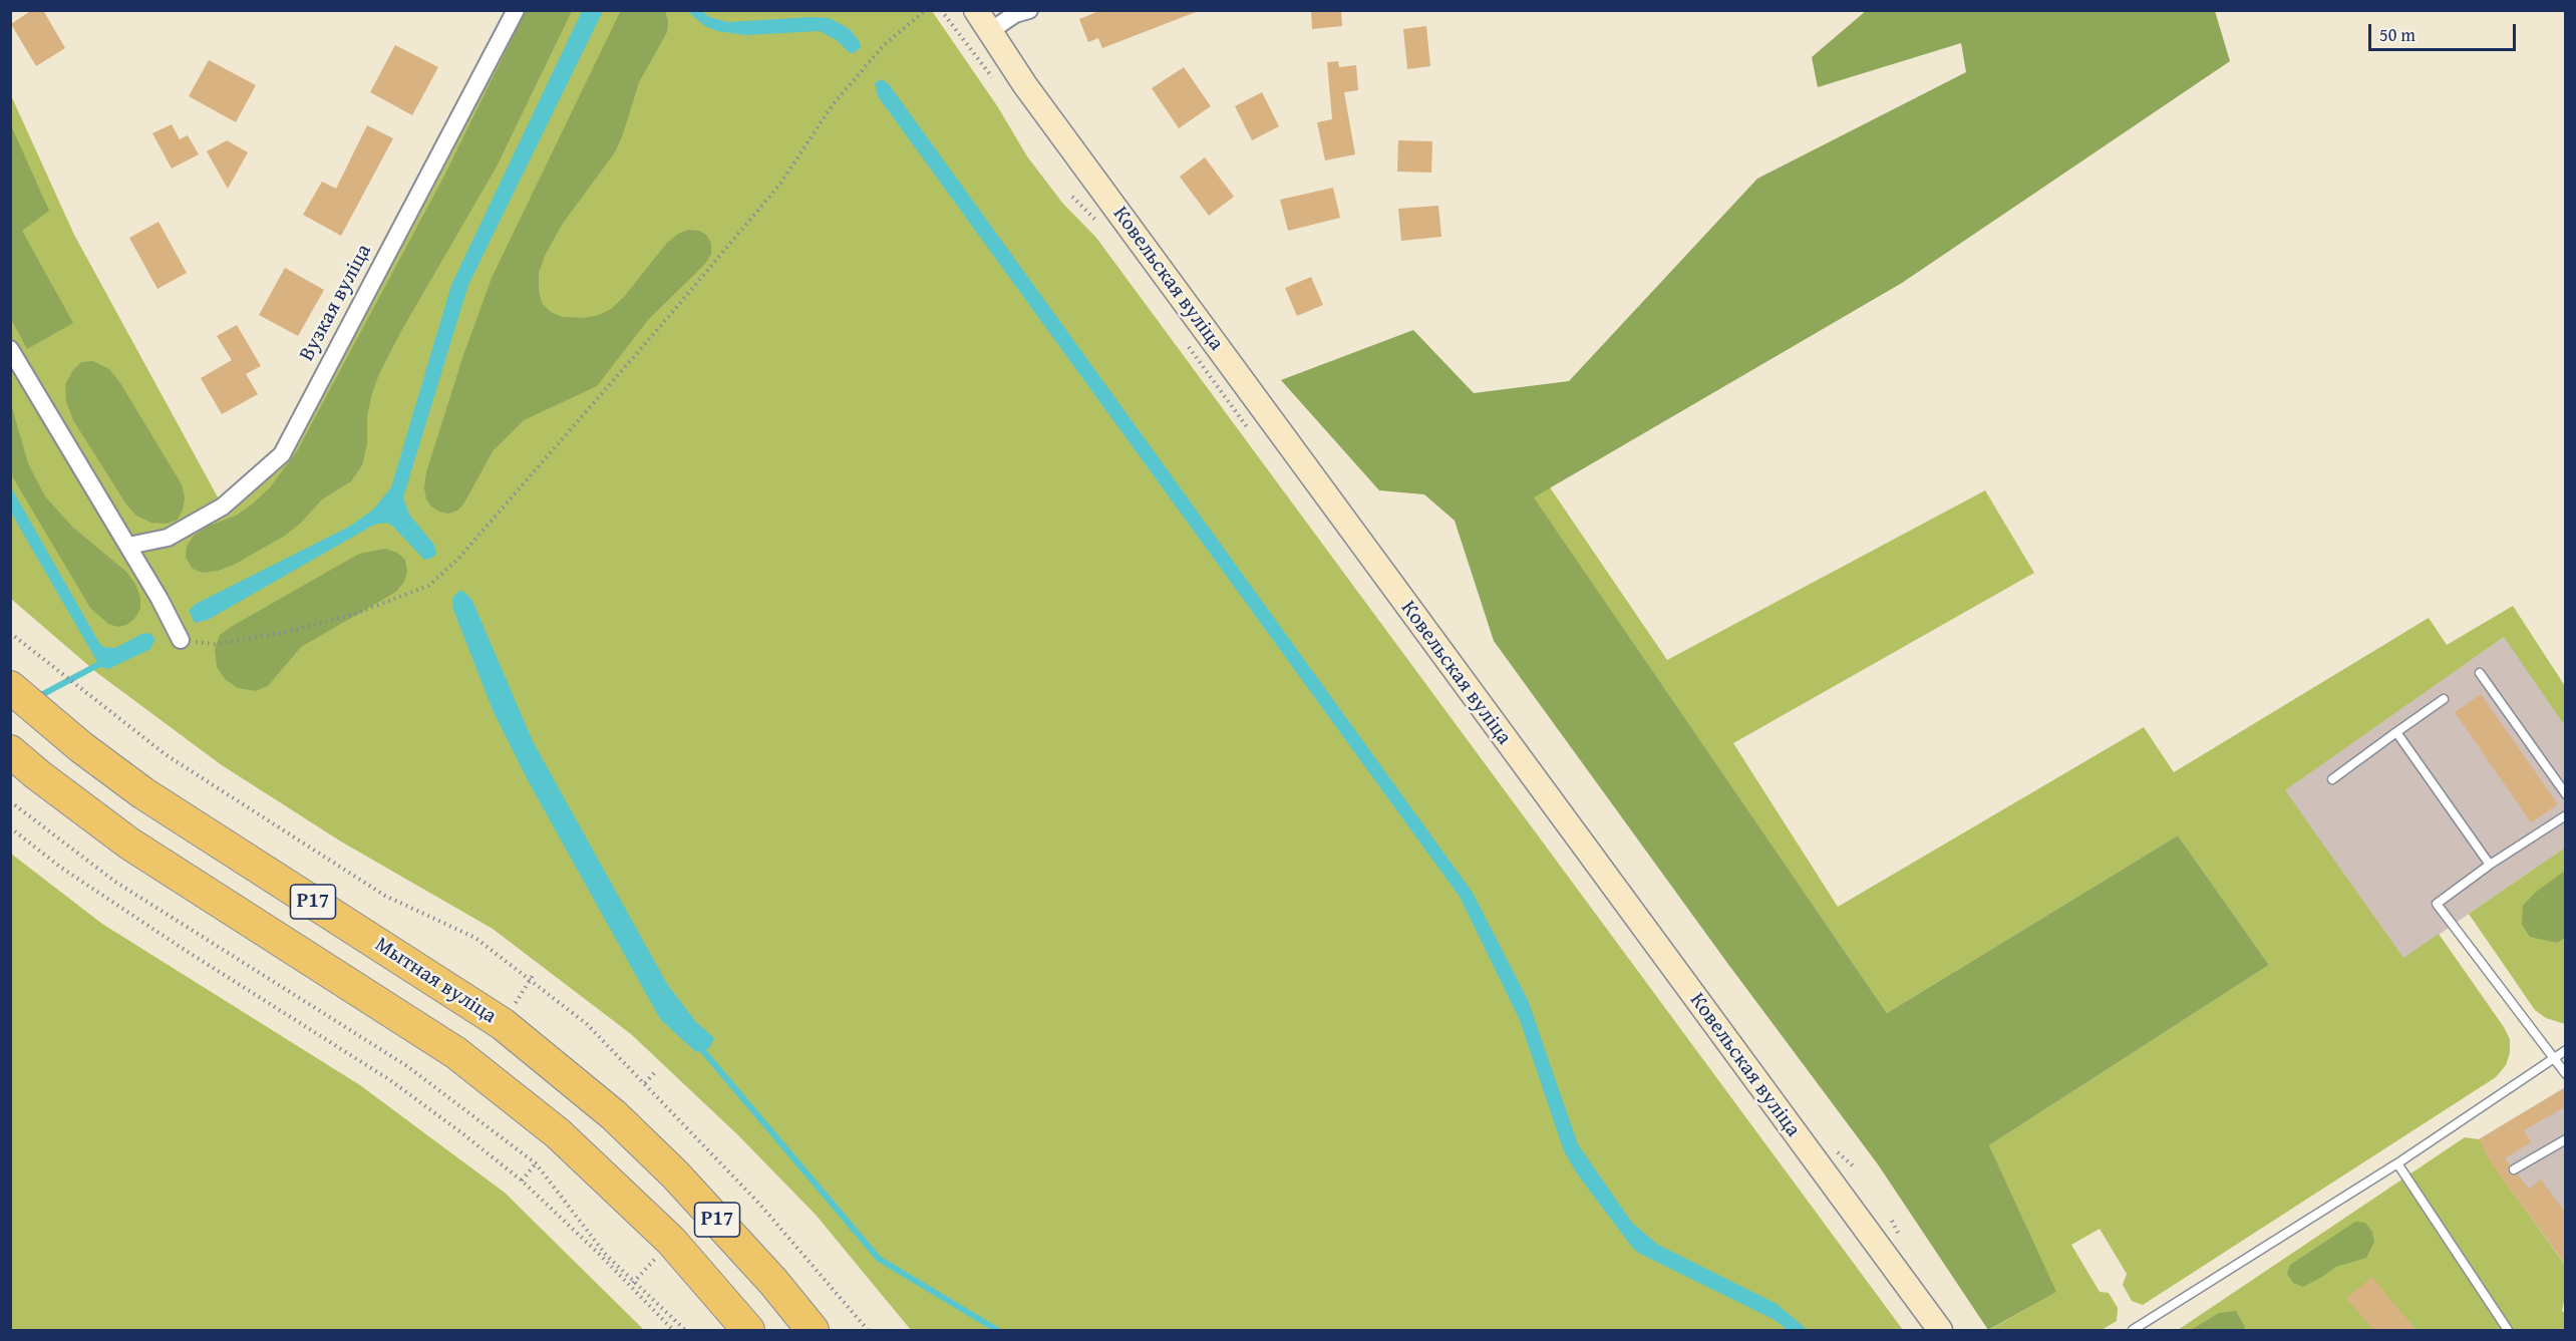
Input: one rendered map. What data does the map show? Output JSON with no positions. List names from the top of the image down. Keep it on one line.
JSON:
{"streets":{"highway":["Р17","Мытная вуліца"],"main road":["Ковельская вуліца"],"street":["Вузкая вуліца"]},"scale_bar":"50 m"}
